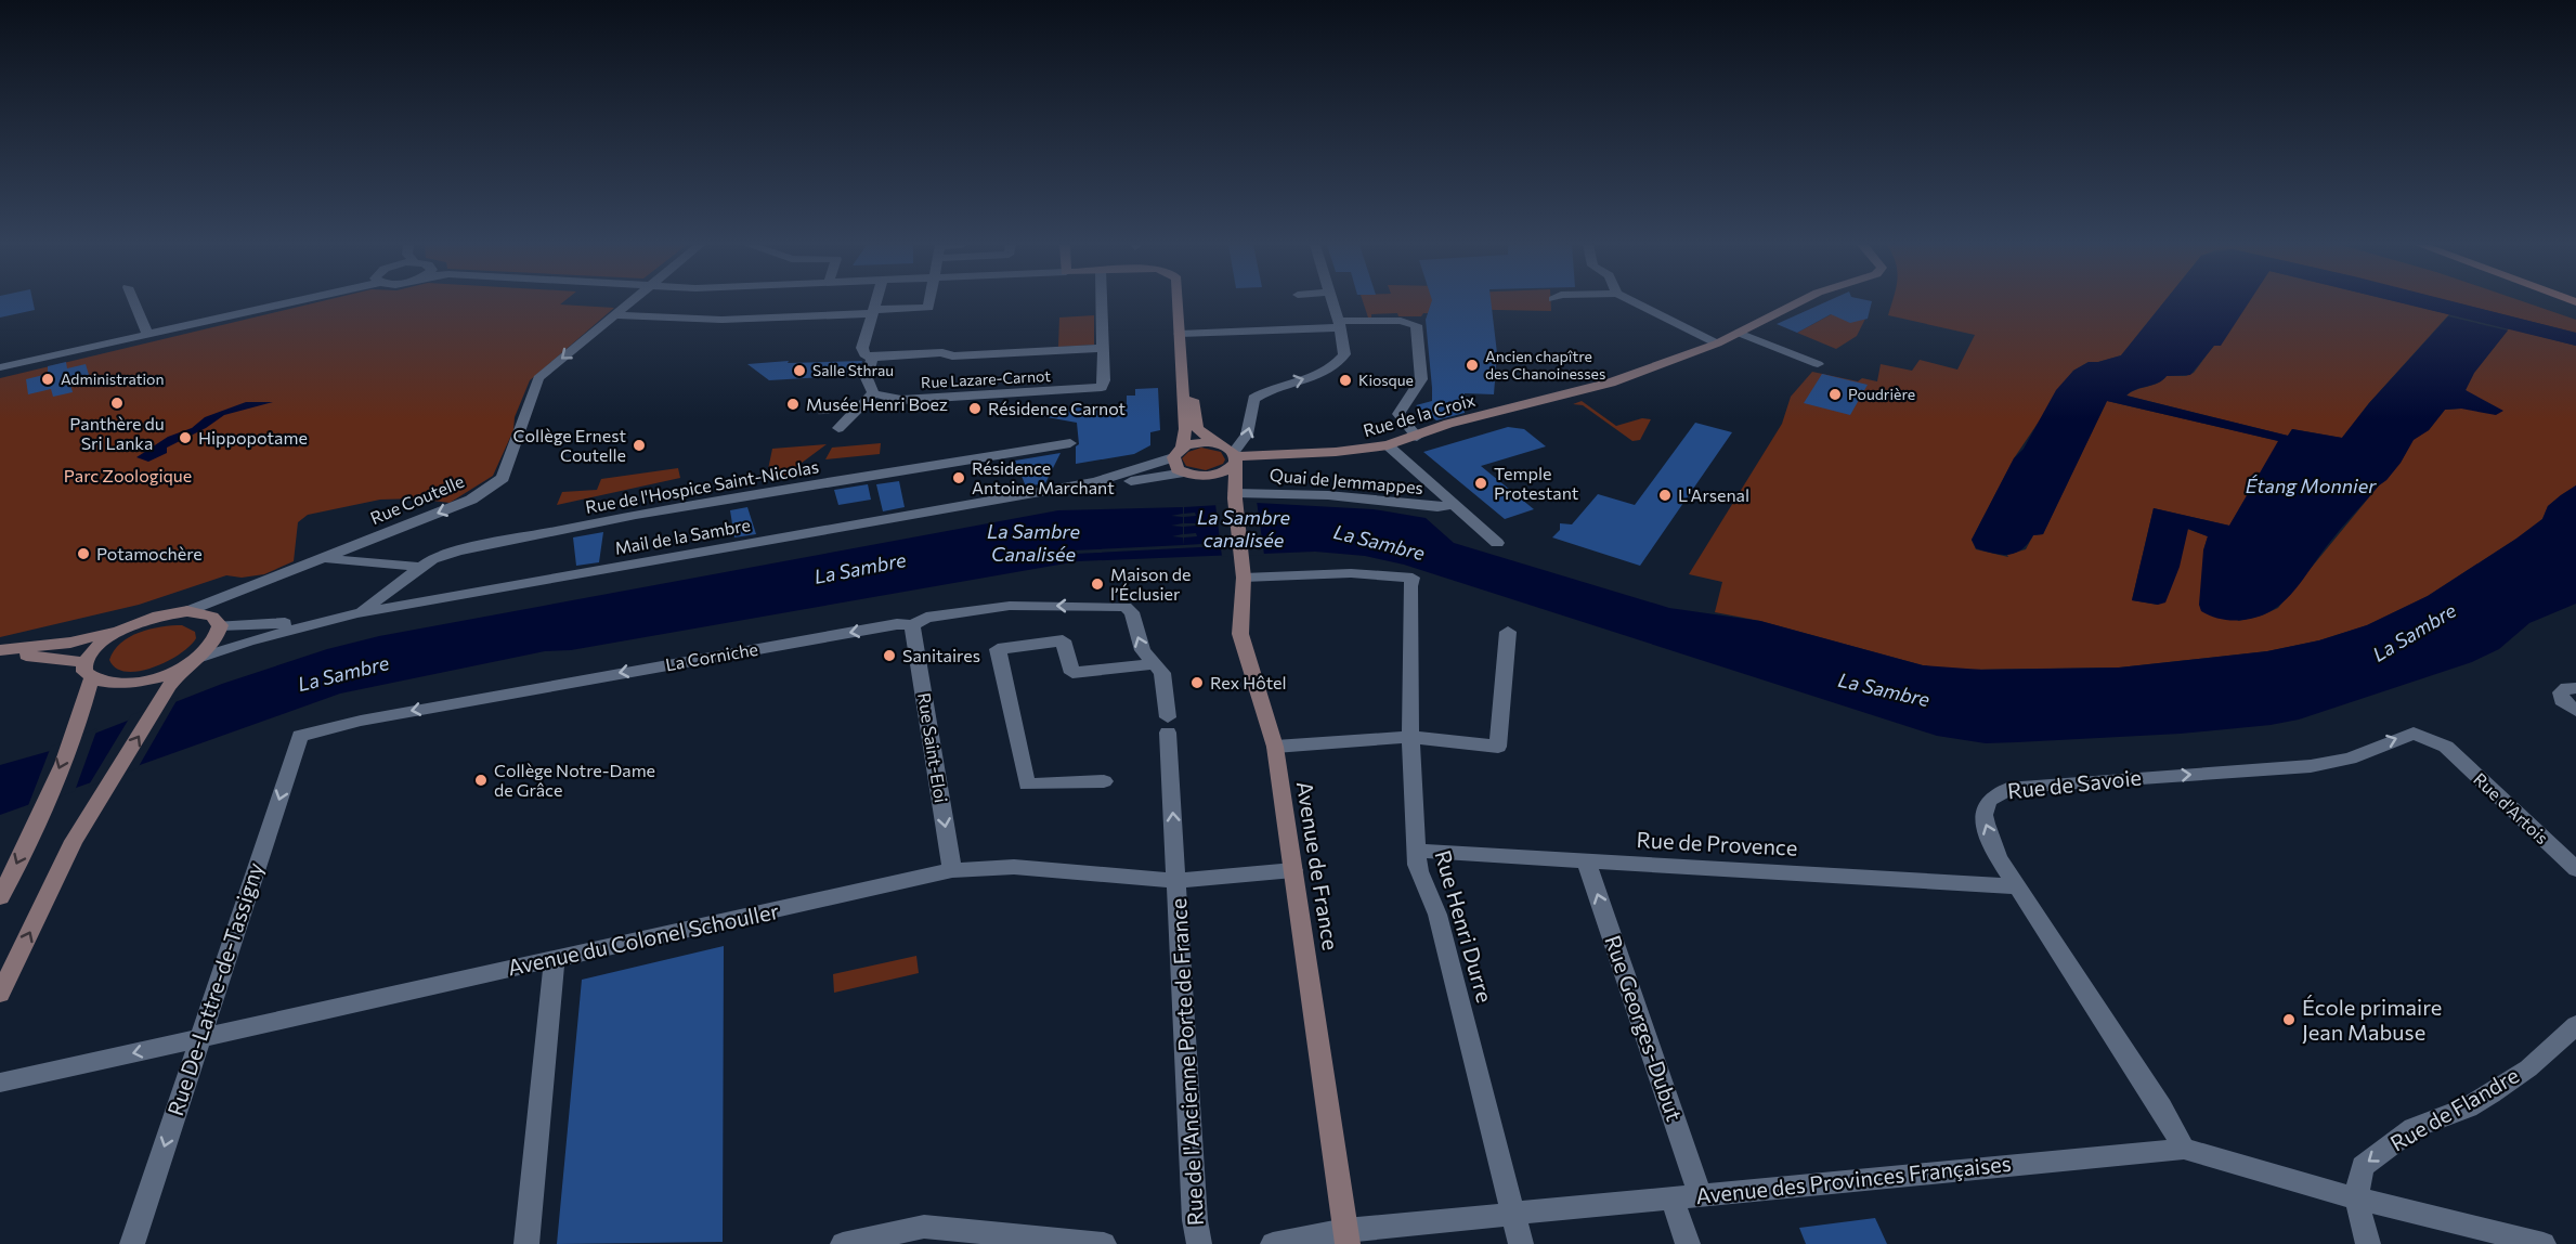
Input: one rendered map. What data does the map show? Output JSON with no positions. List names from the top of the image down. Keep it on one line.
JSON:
{"streets":{"main road":["Rue de la Croix","Avenue de France"],"street":["Rue Lazare-Carnot","Quai de Jemmappes","Rue de l'Hospice Saint-Nicolas","Rue Coutelle","Mail de la Sambre","La Corniche","Rue Saint-Eloi","Rue de Savoie","Rue d'Artois","Rue de Provence","Rue Henri Durre","Avenue du Colonel Schouller","Rue De-Lattre-de-Tassigny","Rue Georges-Dubut","Rue de l'Ancienne Porte de France","Rue de Flandre","Avenue des Provinces Françaises"]},"crossings":[["Rue de la Croix","Avenue de France"],["Quai de Jemmappes","Avenue de France"],["Rue de l'Hospice Saint-Nicolas","Mail de la Sambre"],["La Corniche","Rue Saint-Eloi"],["La Corniche","Rue De-Lattre-de-Tassigny"],["La Corniche","Rue de l'Ancienne Porte de France"],["Rue Saint-Eloi","Avenue du Colonel Schouller"],["Rue de Savoie","Rue d'Artois"],["Rue de Savoie","Rue de Provence"],["Rue de Savoie","Avenue des Provinces Françaises"],["Rue de Provence","Rue Henri Durre"],["Rue de Provence","Rue Georges-Dubut"],["Avenue de France","Rue Henri Durre"],["Avenue de France","Avenue du Colonel Schouller"],["Avenue de France","Avenue des Provinces Françaises"],["Rue Henri Durre","Avenue des Provinces Françaises"],["Avenue du Colonel Schouller","Rue De-Lattre-de-Tassigny"],["Avenue du Colonel Schouller","Rue de l'Ancienne Porte de France"],["Rue Georges-Dubut","Avenue des Provinces Françaises"],["Rue de Flandre","Avenue des Provinces Françaises"]],"one_way":["Rue Coutelle","La Corniche","Rue Saint-Eloi","Rue de Savoie","Rue De-Lattre-de-Tassigny","Rue Georges-Dubut","Rue de l'Ancienne Porte de France","Rue de Flandre"],"water":["Étang Monnier","La Sambre canalisée","La Sambre Canalisée","La Sambre"],"parks":["Parc Zoologique"],"places":["Ancien chapître des Chanoinesses","Salle Sthrau","Administration","Kiosque","Poudrière","Panthère du Sri Lanka","Musée Henri Boez","Résidence Carnot","Hippopotame","Collège Ernest Coutelle","Résidence Antoine Marchant","Temple Protestant","L'Arsenal","Potamochère","Maison de l’Éclusier","Sanitaires","Rex Hôtel","Collège Notre-Dame de Grâce","École primaire Jean Mabuse"]}
